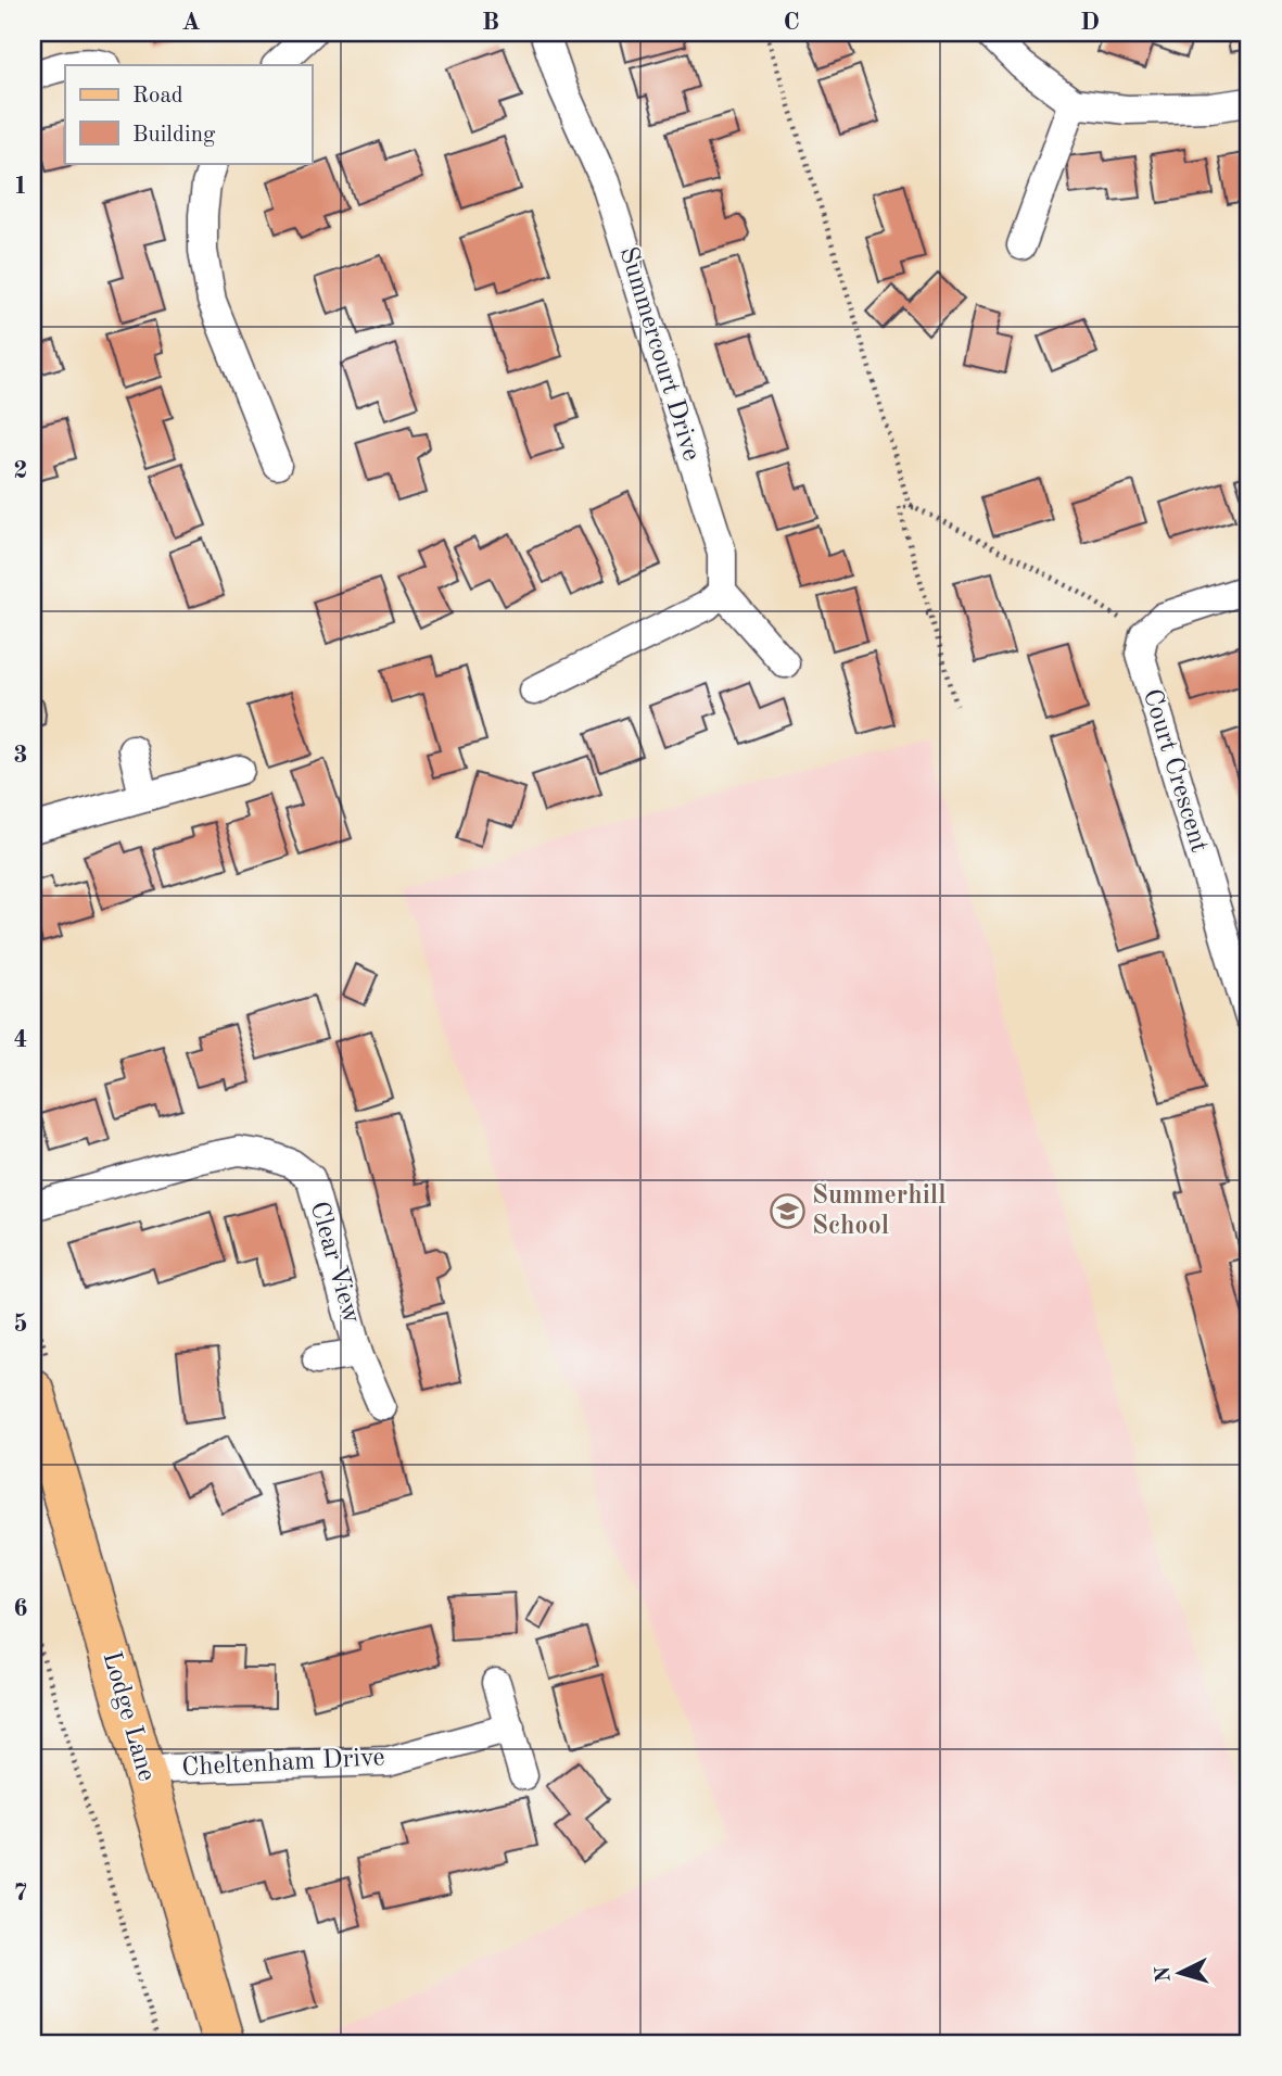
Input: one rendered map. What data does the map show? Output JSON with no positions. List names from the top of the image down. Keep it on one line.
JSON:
{"streets":{"main road":["Lodge Lane"],"street":["Summercourt Drive","Court Crescent","Clear View","Cheltenham Drive"]},"crossings":[["Lodge Lane","Cheltenham Drive"]],"places":{"school or university":["Summerhill School"]},"legend":["Road","Building"],"north":"left","grid":{"columns":["A","B","C","D"],"rows":["1","2","3","4","5","6","7"]}}
